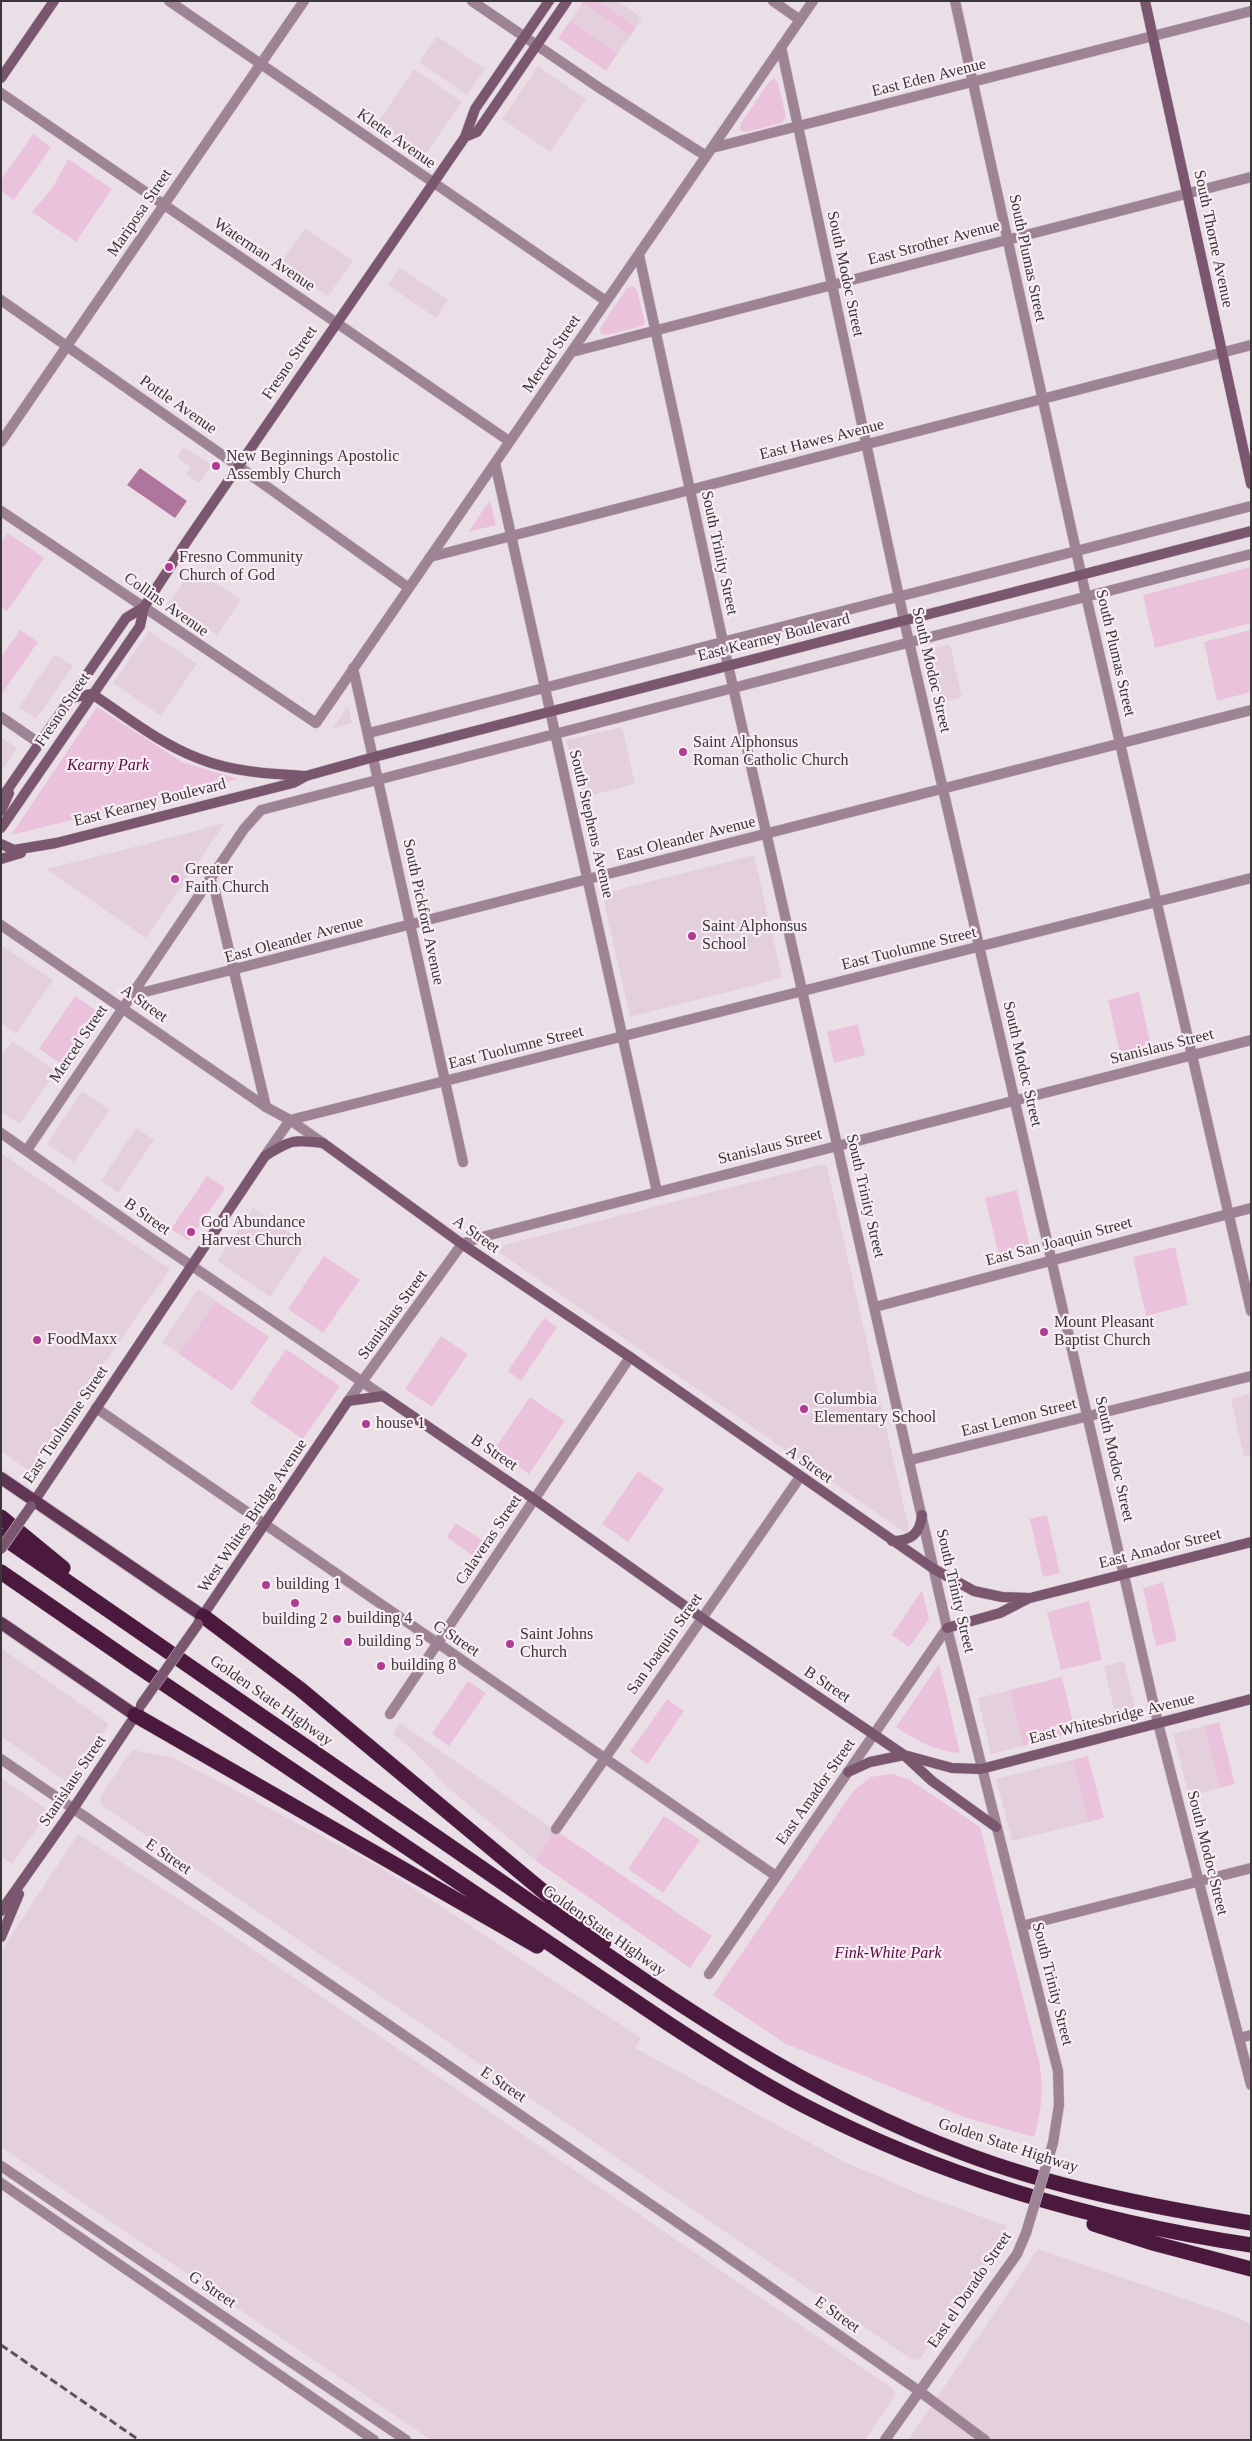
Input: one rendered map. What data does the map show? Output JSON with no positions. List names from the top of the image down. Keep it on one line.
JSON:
{"streets":{"highway":["Golden State Highway"],"main road":["South Thorne Avenue","Fresno Street","East Kearney Boulevard","East Tuolumne Street","A Street","Stanislaus Street","B Street","West Whites Bridge Avenue","East Amador Street","East Whitesbridge Avenue"],"street":["East Eden Avenue","Klette Avenue","Mariposa Street","East Strother Avenue","Waterman Avenue","South Plumas Street","South Modoc Street","Merced Street","Pottle Avenue","East Hawes Avenue","South Trinity Street","Collins Avenue","South Stephens Avenue","East Oleander Avenue","South Pickford Avenue","East San Joaquin Street","East Lemon Street","Calaveras Street","C Street","San Joaquin Street","E Street","G Street","East el Dorado Street"]},"crossings":[["East Eden Avenue","South Thorne Avenue"],["East Eden Avenue","South Plumas Street"],["East Eden Avenue","South Modoc Street"],["East Eden Avenue","Merced Street"],["Klette Avenue","Mariposa Street"],["Klette Avenue","Merced Street"],["Klette Avenue","Fresno Street"],["Mariposa Street","Waterman Avenue"],["Mariposa Street","Pottle Avenue"],["South Thorne Avenue","East Strother Avenue"],["South Thorne Avenue","East Hawes Avenue"],["East Strother Avenue","South Plumas Street"],["East Strother Avenue","South Modoc Street"],["East Strother Avenue","Merced Street"],["East Strother Avenue","South Trinity Street"],["Waterman Avenue","Merced Street"],["Waterman Avenue","Fresno Street"],["South Plumas Street","East Hawes Avenue"],["South Plumas Street","East Kearney Boulevard"],["South Plumas Street","East Oleander Avenue"],["South Plumas Street","East Tuolumne Street"],["South Plumas Street","Stanislaus Street"],["South Plumas Street","East San Joaquin Street"],["South Modoc Street","Merced Street"],["South Modoc Street","East Hawes Avenue"],["South Modoc Street","East Kearney Boulevard"],["South Modoc Street","East Oleander Avenue"],["South Modoc Street","East Tuolumne Street"],["South Modoc Street","Stanislaus Street"],["South Modoc Street","East San Joaquin Street"],["South Modoc Street","East Lemon Street"],["South Modoc Street","East Amador Street"],["South Modoc Street","East Whitesbridge Avenue"],["Merced Street","Pottle Avenue"],["Merced Street","East Hawes Avenue"],["Merced Street","South Trinity Street"],["Merced Street","Collins Avenue"],["Merced Street","South Stephens Avenue"],["Merced Street","East Oleander Avenue"],["Merced Street","South Pickford Avenue"],["Merced Street","A Street"],["Merced Street","B Street"],["Fresno Street","Pottle Avenue"],["Fresno Street","Collins Avenue"],["Fresno Street","East Kearney Boulevard"],["East Hawes Avenue","South Trinity Street"],["East Hawes Avenue","South Stephens Avenue"],["South Trinity Street","East Kearney Boulevard"],["South Trinity Street","East Oleander Avenue"],["South Trinity Street","East Tuolumne Street"],["South Trinity Street","A Street"],["South Trinity Street","Stanislaus Street"],["South Trinity Street","B Street"],["South Trinity Street","East San Joaquin Street"],["South Trinity Street","East Lemon Street"],["South Trinity Street","East Amador Street"],["South Trinity Street","East Whitesbridge Avenue"],["South Trinity Street","East el Dorado Street"],["East Kearney Boulevard","South Stephens Avenue"],["East Kearney Boulevard","South Pickford Avenue"],["South Stephens Avenue","East Oleander Avenue"],["South Stephens Avenue","East Tuolumne Street"],["South Stephens Avenue","Stanislaus Street"],["East Oleander Avenue","South Pickford Avenue"],["South Pickford Avenue","East Tuolumne Street"],["East Tuolumne Street","A Street"],["East Tuolumne Street","B Street"],["East Tuolumne Street","C Street"],["A Street","Stanislaus Street"],["A Street","Calaveras Street"],["A Street","East Amador Street"],["A Street","San Joaquin Street"],["Stanislaus Street","B Street"],["Stanislaus Street","West Whites Bridge Avenue"],["Stanislaus Street","E Street"],["B Street","West Whites Bridge Avenue"],["B Street","Calaveras Street"],["B Street","East Amador Street"],["B Street","San Joaquin Street"],["B Street","East Whitesbridge Avenue"],["West Whites Bridge Avenue","C Street"],["Calaveras Street","C Street"],["East Amador Street","C Street"],["C Street","San Joaquin Street"],["E Street","East el Dorado Street"]],"parks":["Kearny Park","Fink-White Park"],"places":["New Beginnings Apostolic Assembly Church","Fresno Community Church of God","Saint Alphonsus Roman Catholic Church","Greater Faith Church","Saint Alphonsus School","God Abundance Harvest Church","Mount Pleasant Baptist Church","FoodMaxx","Columbia Elementary School","house 1","building 1","building 2","building 4","building 5","Saint Johns Church","building 8"]}
